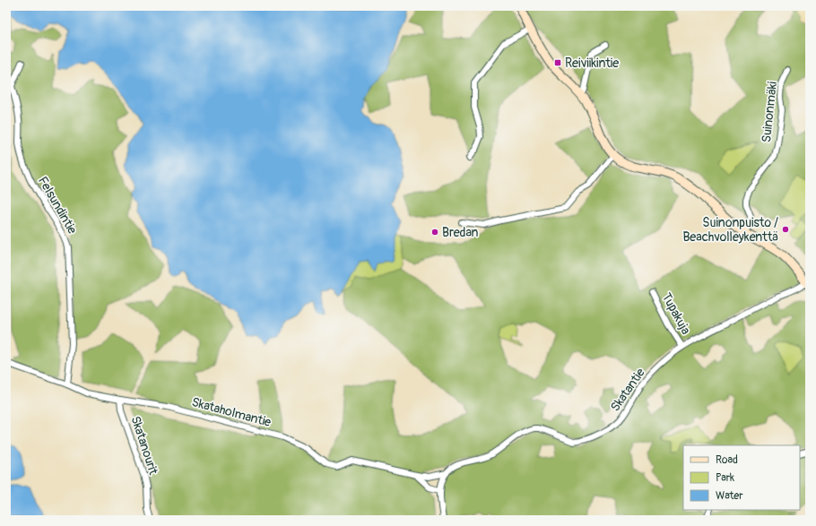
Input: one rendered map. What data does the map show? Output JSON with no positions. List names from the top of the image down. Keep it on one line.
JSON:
{"streets":{"street":["Suinonmäki","Felsundintie","Tupakuja","Skatantie","Skataholmantie","Skatanourit"]},"crossings":[["Felsundintie","Skataholmantie"],["Tupakuja","Skatantie"],["Skatantie","Skataholmantie"],["Skataholmantie","Skatanourit"]],"places":{"transit":["Reiviikintie"],"other":["Suinonpuisto / Beachvolleykenttä","Bredan"]},"legend":["Road","Park","Water"]}
